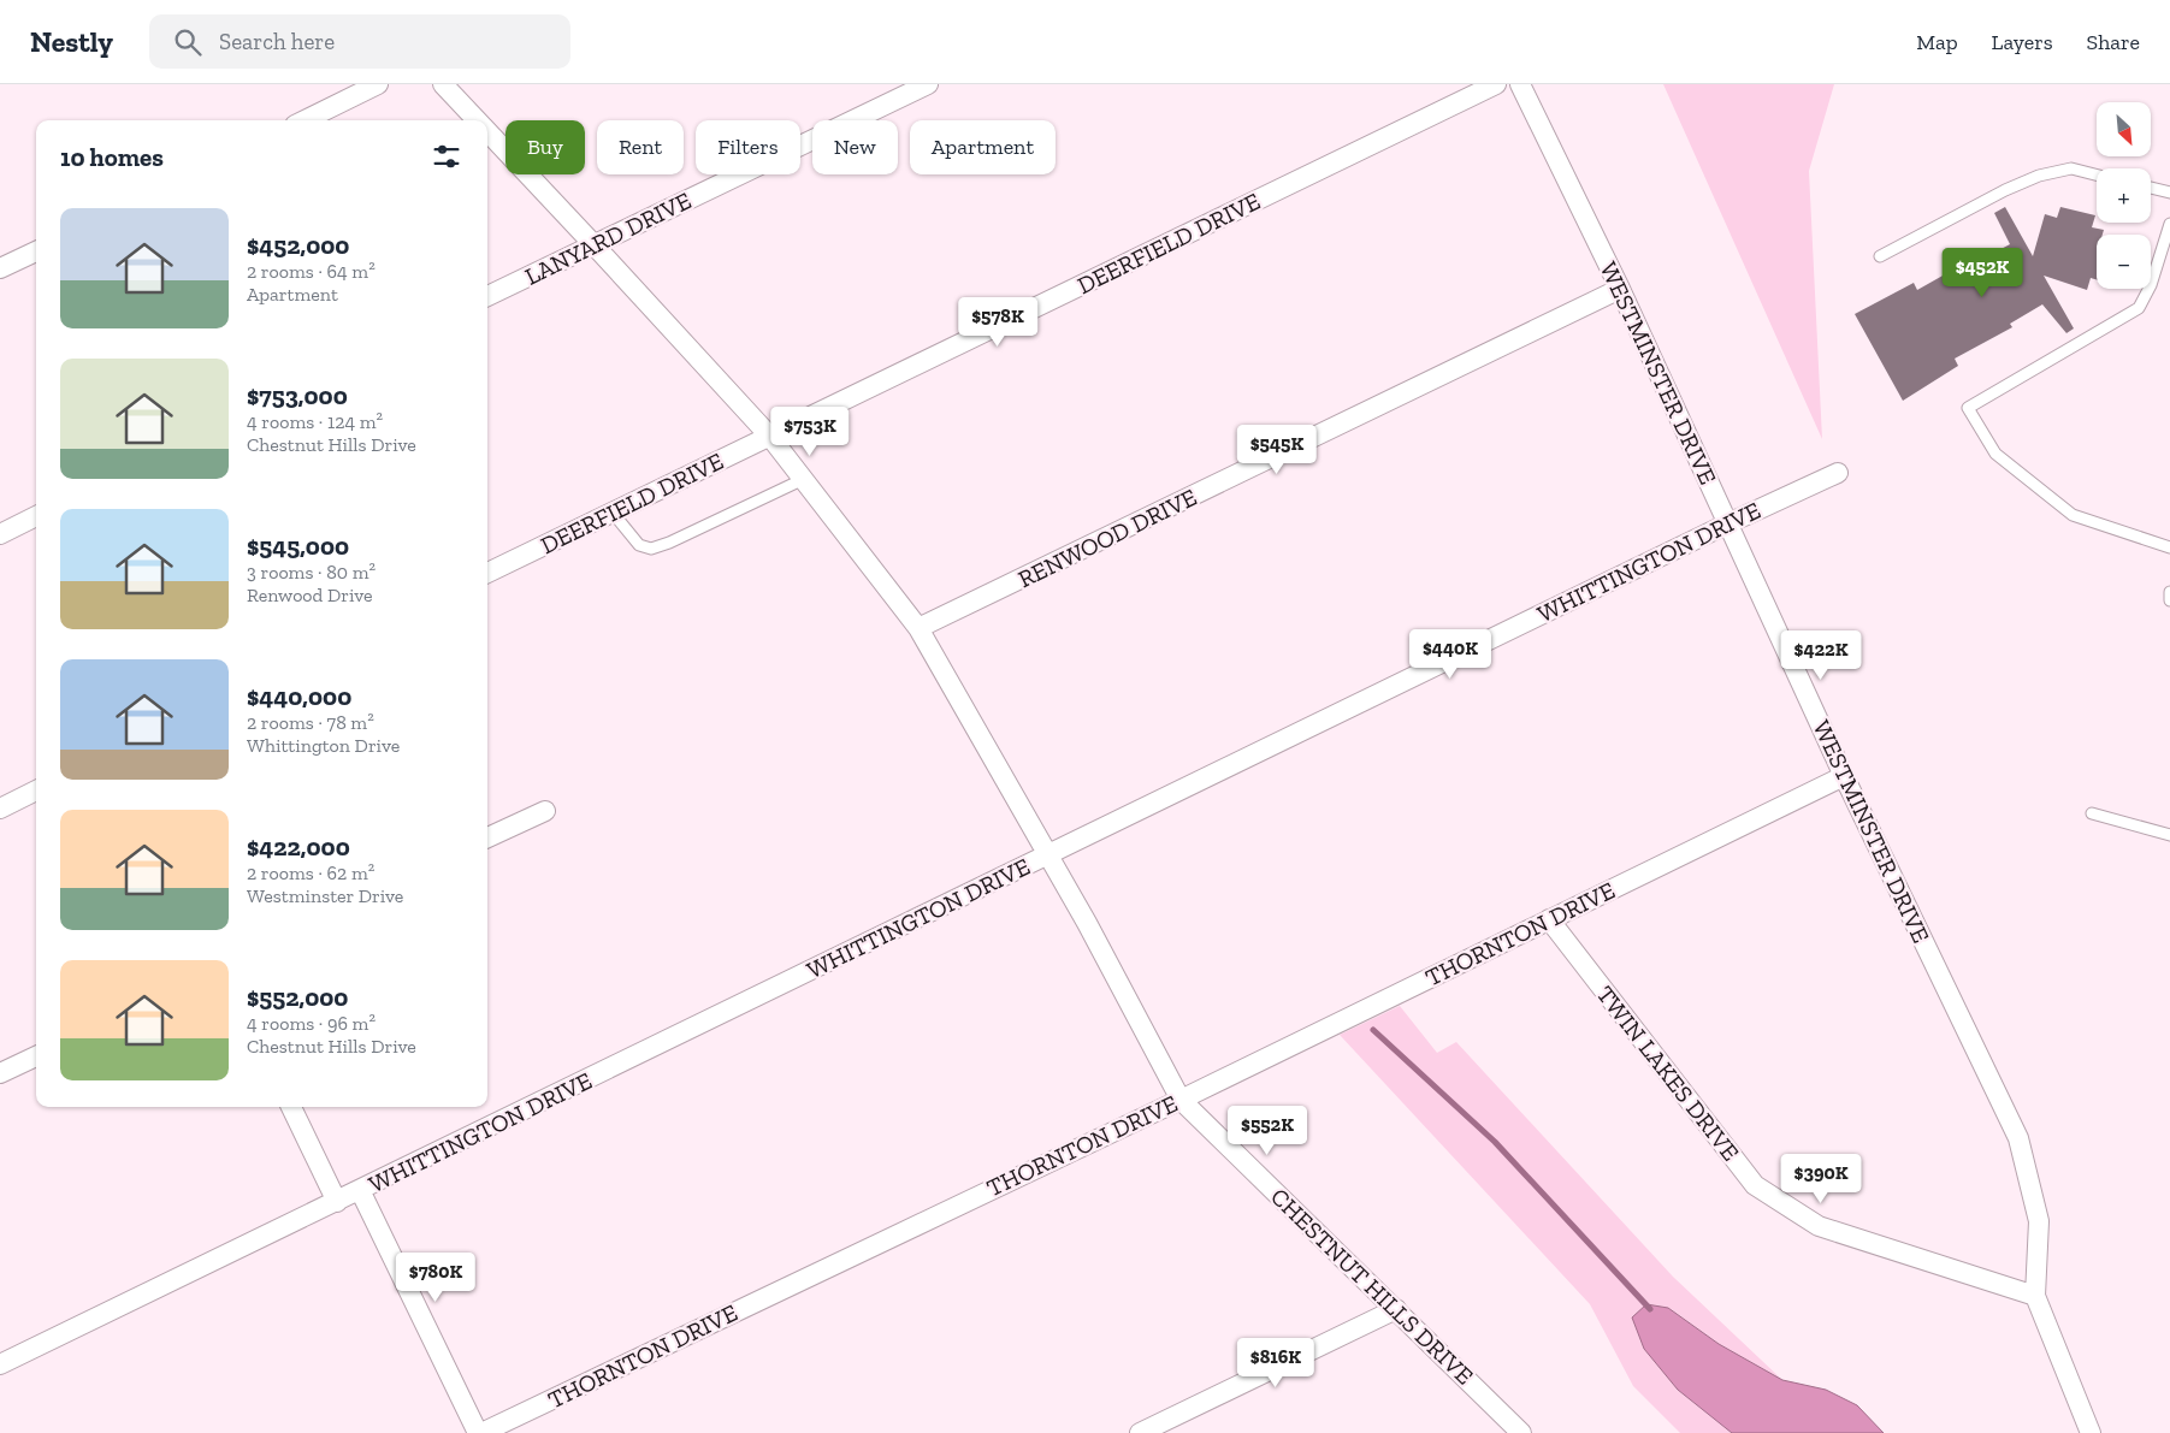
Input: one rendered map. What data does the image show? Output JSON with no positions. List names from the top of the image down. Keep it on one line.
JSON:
{"streets":{"street":["LANYARD DRIVE","DEERFIELD DRIVE","WESTMINSTER DRIVE","RENWOOD DRIVE","WHITTINGTON DRIVE","THORNTON DRIVE","TWIN LAKES DRIVE","CHESTNUT HILLS DRIVE"]},"crossings":[["LANYARD DRIVE","CHESTNUT HILLS DRIVE"],["DEERFIELD DRIVE","CHESTNUT HILLS DRIVE"],["WESTMINSTER DRIVE","RENWOOD DRIVE"],["WESTMINSTER DRIVE","WHITTINGTON DRIVE"],["WESTMINSTER DRIVE","THORNTON DRIVE"],["WESTMINSTER DRIVE","TWIN LAKES DRIVE"],["RENWOOD DRIVE","CHESTNUT HILLS DRIVE"],["WHITTINGTON DRIVE","CHESTNUT HILLS DRIVE"],["THORNTON DRIVE","TWIN LAKES DRIVE"],["THORNTON DRIVE","CHESTNUT HILLS DRIVE"]],"north":"bottom right","page":{"header":"Nestly","search":"Search here","nav":["Map","Layers","Share"],"map_buttons":["+","−"],"chip":["Buy","Rent","Filters","New","Apartment"],"heading":"10 homes","list":[{"name":"$452,000","note":"2 rooms · 64 m² · Apartment"},{"name":"$753,000","note":"4 rooms · 124 m² · Chestnut Hills Drive"},{"name":"$545,000","note":"3 rooms · 80 m² · Renwood Drive"},{"name":"$440,000","note":"2 rooms · 78 m² · Whittington Drive"},{"name":"$422,000","note":"2 rooms · 62 m² · Westminster Drive"},{"name":"$552,000","note":"4 rooms · 96 m² · Chestnut Hills Drive"}],"price":["$452K","$578K","$753K","$545K","$440K","$422K","$552K","$390K","$780K","$816K"]}}
